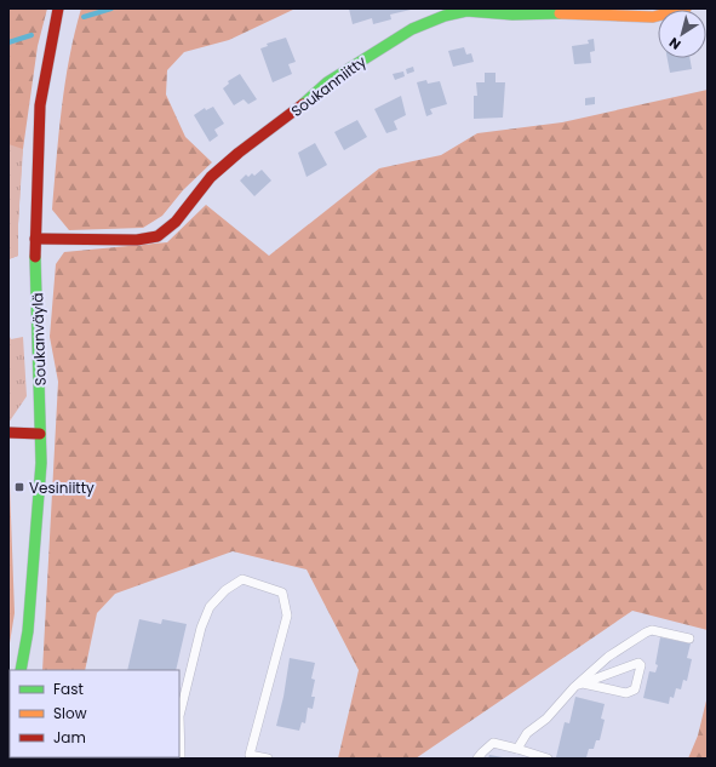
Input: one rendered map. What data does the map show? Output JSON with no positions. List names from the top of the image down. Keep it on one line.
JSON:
{"streets":{"street":["Soukanniitty","Soukanväylä"]},"crossings":[["Soukanniitty","Soukanväylä"]],"places":{"transit":["Vesiniitty"]},"legend":["Fast","Slow","Jam"],"north":"bottom left"}
